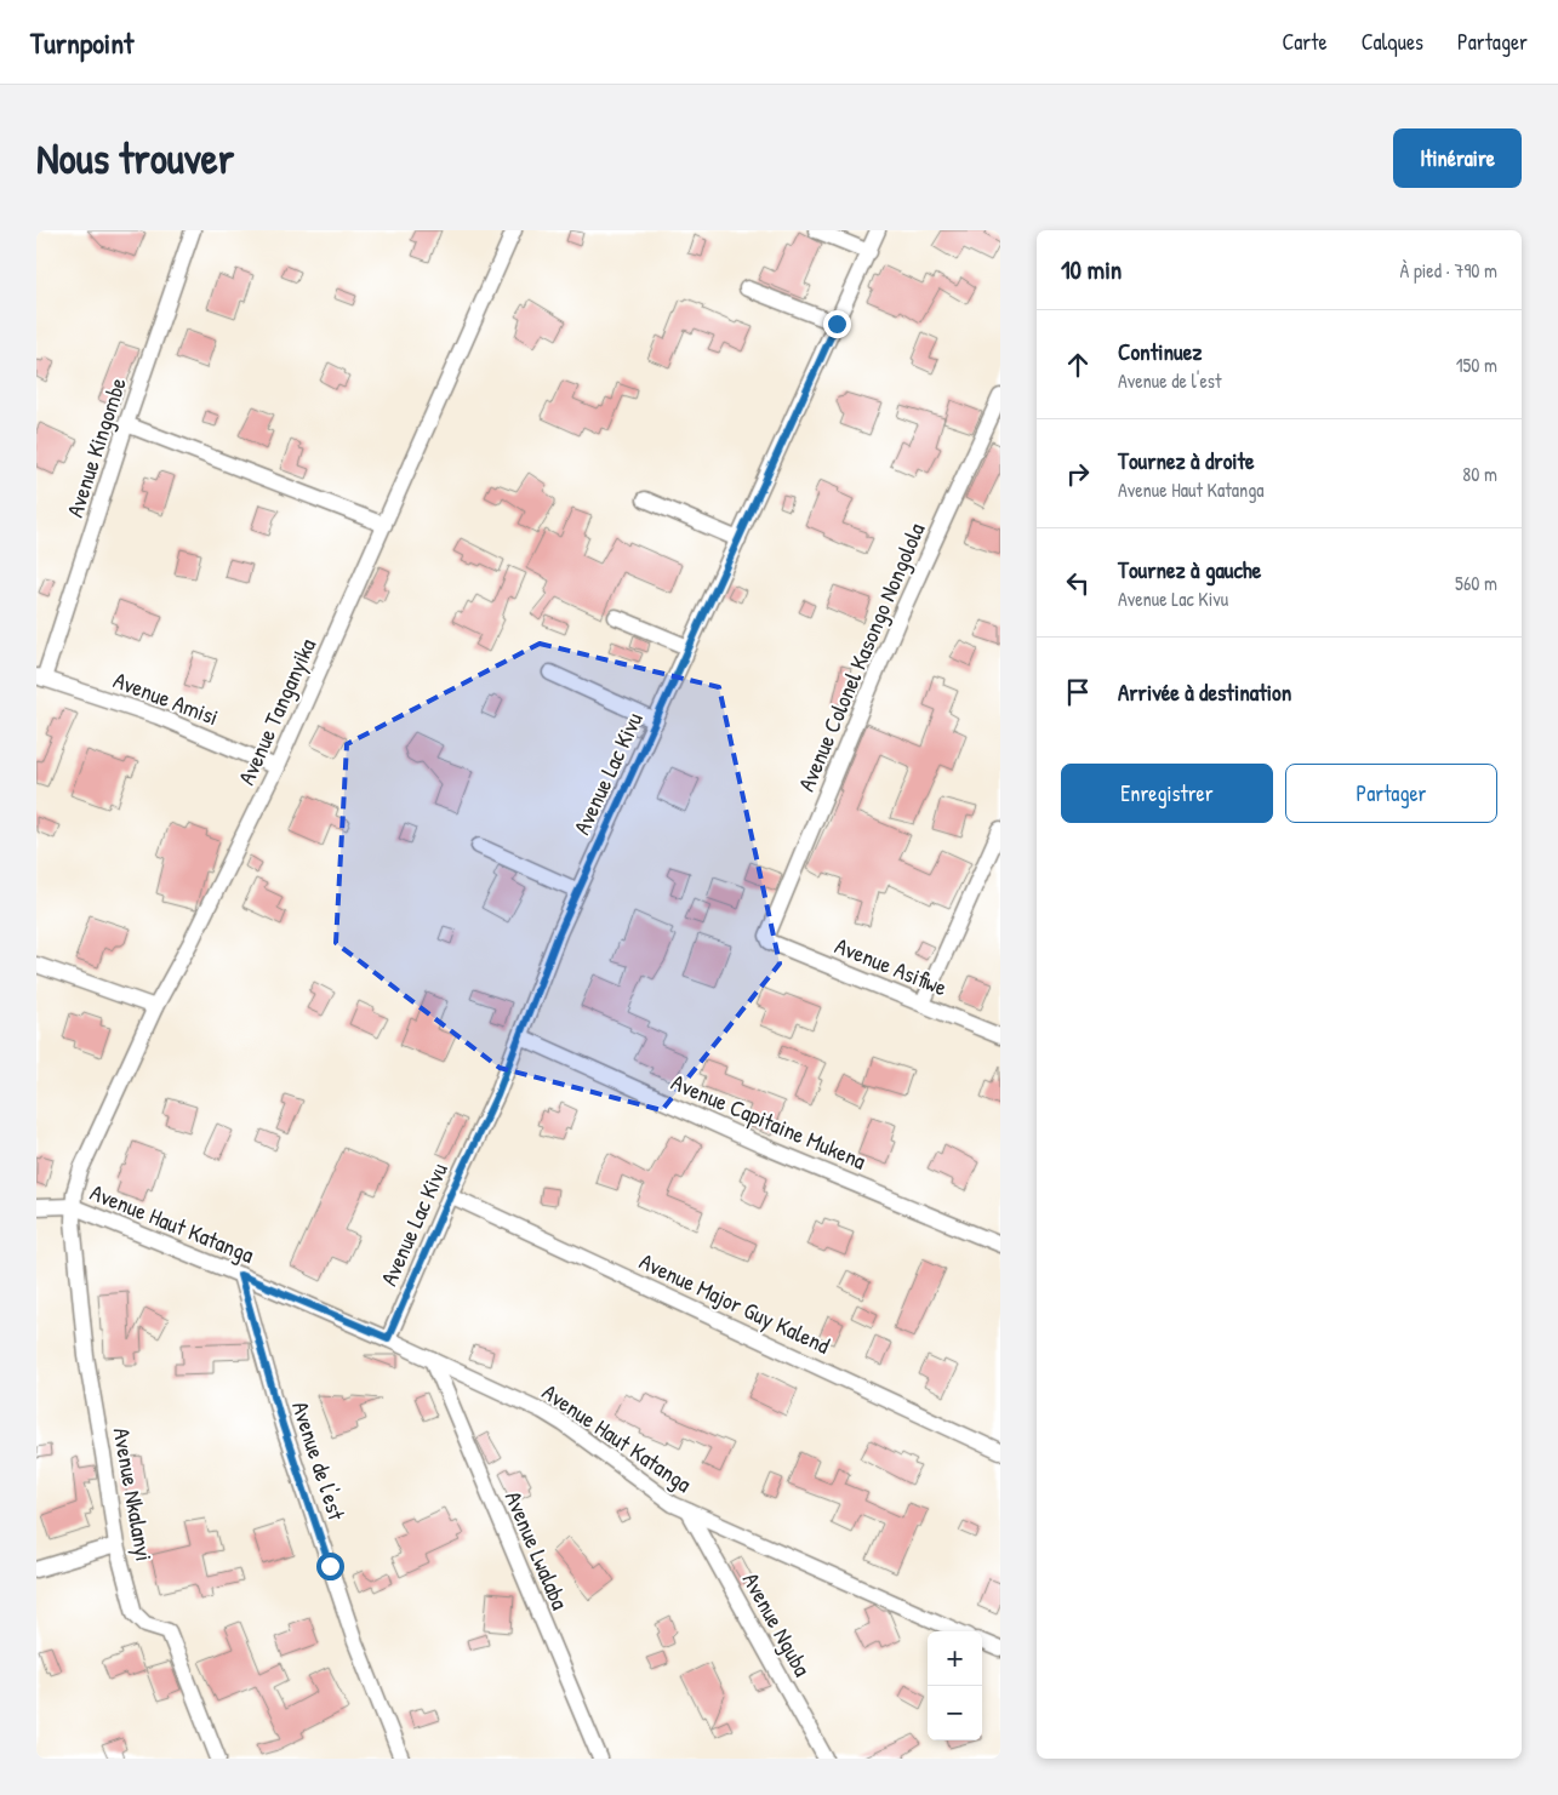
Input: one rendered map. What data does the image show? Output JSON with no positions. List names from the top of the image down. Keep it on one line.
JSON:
{"streets":{"street":["Avenue Kingombe","Avenue Colonel Kasongo Nongolola","Avenue Amisi","Avenue Tanganyika","Avenue Lac Kivu","Avenue Asifiwe","Avenue Capitaine Mukena","Avenue Haut Katanga","Avenue Major Guy Kalend","Avenue de l'est","Avenue Nkalanyi","Avenue Lwalaba","Avenue Nguba"]},"crossings":[["Avenue Kingombe","Avenue Amisi"],["Avenue Colonel Kasongo Nongolola","Avenue Asifiwe"],["Avenue Amisi","Avenue Tanganyika"],["Avenue Tanganyika","Avenue Haut Katanga"],["Avenue Tanganyika","Avenue Nkalanyi"],["Avenue Lac Kivu","Avenue Capitaine Mukena"],["Avenue Lac Kivu","Avenue Haut Katanga"],["Avenue Lac Kivu","Avenue Major Guy Kalend"],["Avenue Haut Katanga","Avenue de l'est"],["Avenue Haut Katanga","Avenue Nkalanyi"],["Avenue Haut Katanga","Avenue Lwalaba"],["Avenue Haut Katanga","Avenue Nguba"]],"page":{"header":"Turnpoint","nav":["Carte","Calques","Partager"],"buttons":["Itinéraire",["Enregistrer","Partager"]],"title":"Nous trouver","heading":["10 min","À pied · 790 m"],"list":[["Continuez","Avenue de l'est","150 m"],["Tournez à droite","Avenue Haut Katanga","80 m"],["Tournez à gauche","Avenue Lac Kivu","560 m"],"Arrivée à destination"],"map_buttons":["+","−"]}}
